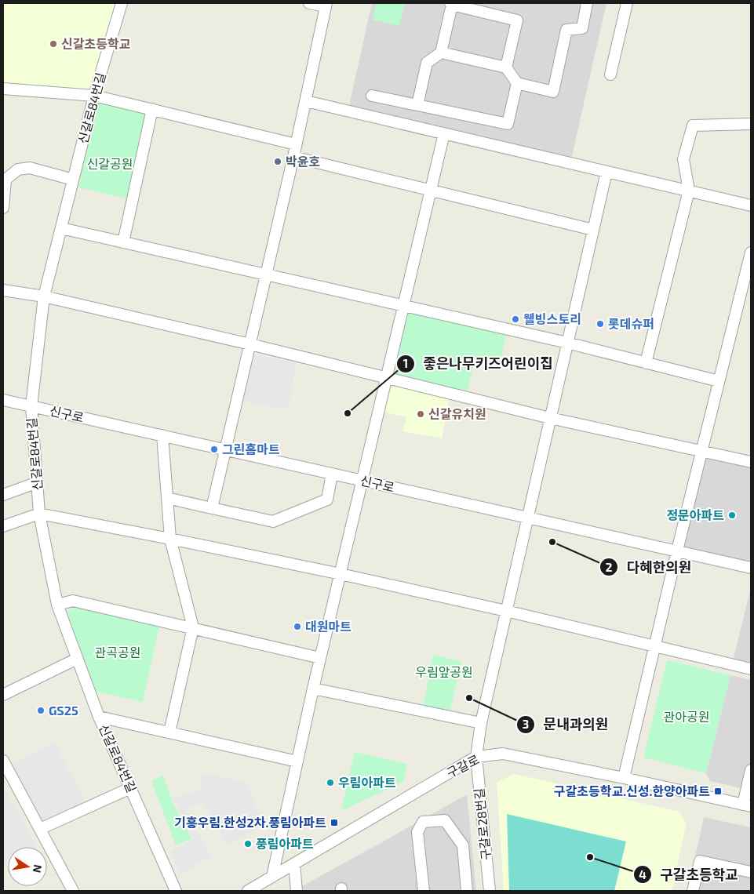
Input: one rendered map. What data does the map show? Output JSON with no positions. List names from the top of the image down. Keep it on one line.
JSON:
{"streets":{"street":["신갈로84번길","신구로","구갈로","구갈로28번길"]},"crossings":[["신갈로84번길","신구로"],["신구로","구갈로28번길"],["구갈로","구갈로28번길"]],"parks":["신갈공원","관곡공원","우림앞공원","관아공원"],"places":{"other":["신갈초등학교","박윤호","웰빙스토리","롯데슈퍼","좋은나무키즈어린이집","신갈유치원","그린홈마트","정문아파트","다혜한의원","대원마트","문내과의원","GS25","우림아파트","풍림아파트","구갈초등학교"],"transit":["구갈초등학교.신성.한양아파트","기흥우림.한성2차.풍림아파트"]},"north":"right"}
